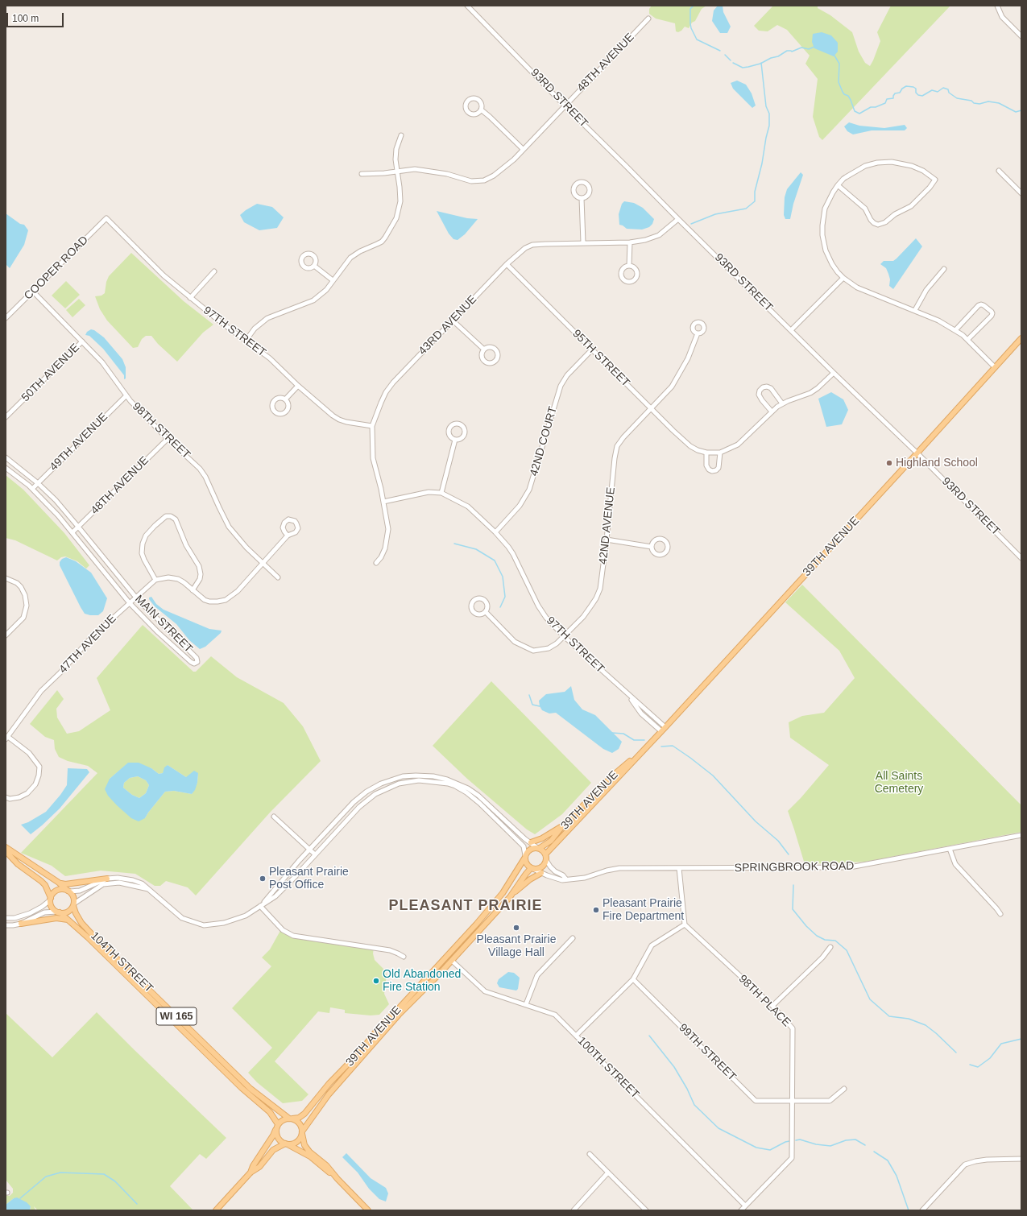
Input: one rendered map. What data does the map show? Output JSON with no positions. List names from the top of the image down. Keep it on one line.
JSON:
{"streets":{"main road":["39TH AVENUE","104TH STREET","WI 165"],"street":["48TH AVENUE","93RD STREET","COOPER ROAD","43RD AVENUE","97TH STREET","95TH STREET","50TH AVENUE","98TH STREET","42ND COURT","49TH AVENUE","42ND AVENUE","MAIN STREET","47TH AVENUE","SPRINGBROOK ROAD","98TH PLACE","99TH STREET","100TH STREET"]},"crossings":[["48TH AVENUE","93RD STREET"],["48TH AVENUE","98TH STREET"],["48TH AVENUE","MAIN STREET"],["93RD STREET","43RD AVENUE"],["93RD STREET","39TH AVENUE"],["COOPER ROAD","97TH STREET"],["COOPER ROAD","98TH STREET"],["43RD AVENUE","97TH STREET"],["43RD AVENUE","95TH STREET"],["97TH STREET","42ND COURT"],["97TH STREET","42ND AVENUE"],["97TH STREET","39TH AVENUE"],["95TH STREET","42ND COURT"],["95TH STREET","42ND AVENUE"],["50TH AVENUE","98TH STREET"],["98TH STREET","49TH AVENUE"],["49TH AVENUE","MAIN STREET"],["39TH AVENUE","SPRINGBROOK ROAD"],["39TH AVENUE","104TH STREET"],["39TH AVENUE","WI 165"],["39TH AVENUE","100TH STREET"],["MAIN STREET","47TH AVENUE"],["104TH STREET","WI 165"],["98TH PLACE","99TH STREET"],["98TH PLACE","100TH STREET"]],"districts":["PLEASANT PRAIRIE"],"parks":["All Saints Cemetery"],"places":["Highland School","Pleasant Prairie Post Office","Pleasant Prairie Fire Department","Pleasant Prairie Village Hall","Old Abandoned Fire Station"],"scale_bar":"100 m"}
